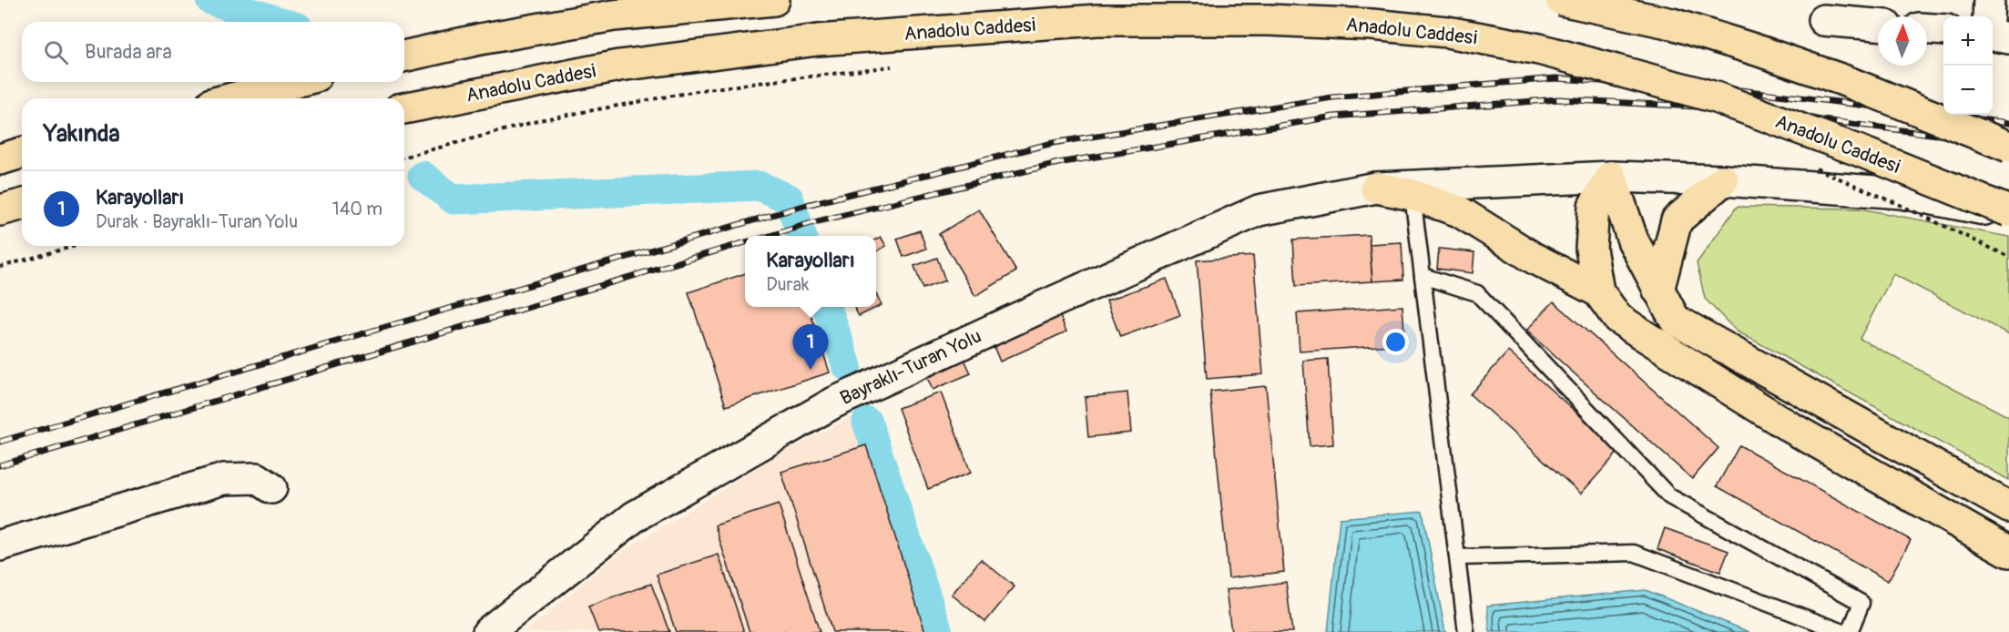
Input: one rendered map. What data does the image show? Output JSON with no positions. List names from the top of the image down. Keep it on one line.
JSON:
{"streets":{"highway":["Anadolu Caddesi"],"street":["Bayraklı-Turan Yolu"]},"crossings":[["Anadolu Caddesi","Bayraklı-Turan Yolu"]],"north":"top","page":{"map_buttons":["+","−"],"search":"Burada ara","heading":"Yakında","list":[{"mark":"1","name":"Karayolları","note":"Durak · Bayraklı-Turan Yolu","value":"140 m"}],"popup":["Karayolları","Durak"],"pins":"1"}}
